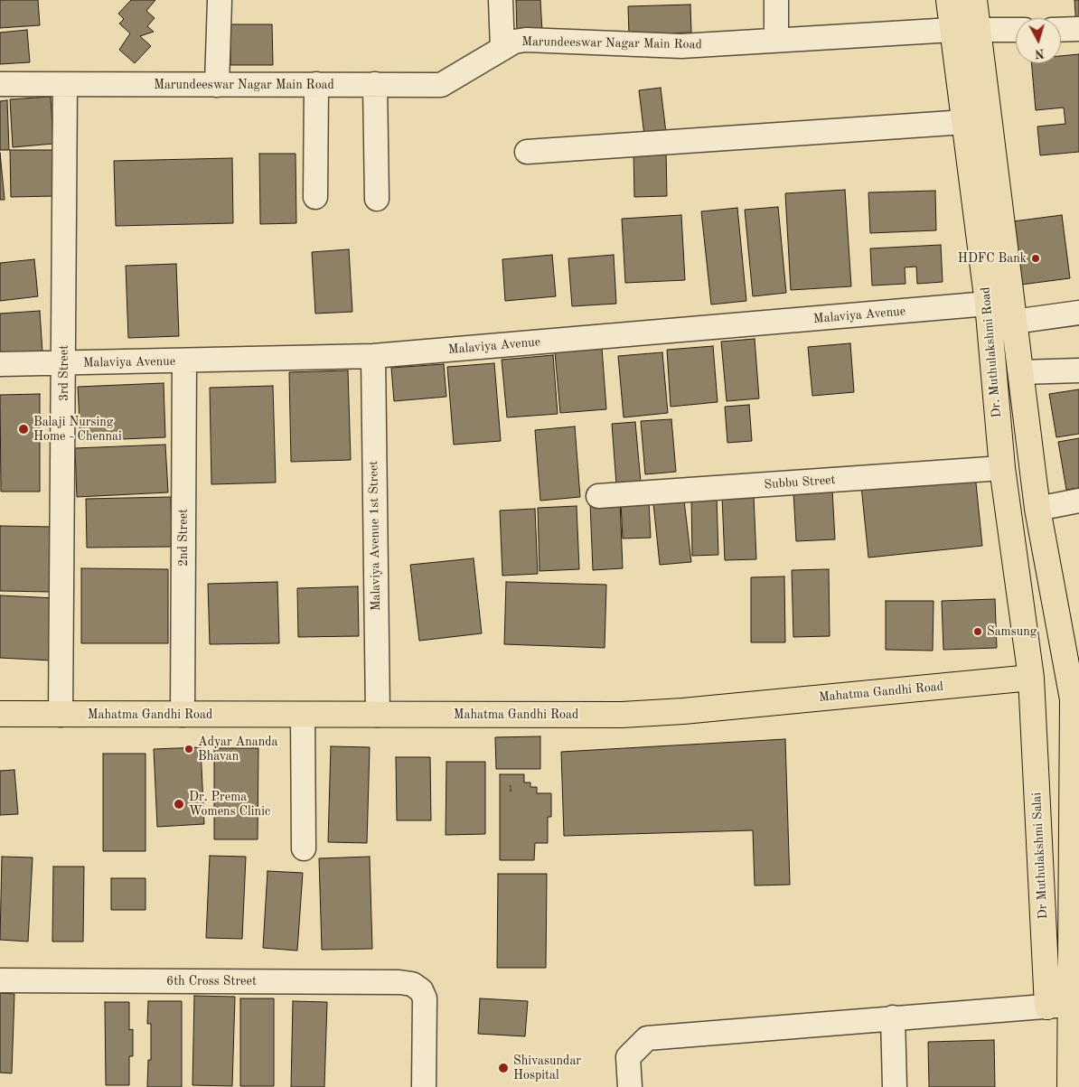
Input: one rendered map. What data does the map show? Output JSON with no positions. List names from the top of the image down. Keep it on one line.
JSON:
{"streets":{"main road":["Dr. Muthulakshmi Road","Mahatma Gandhi Road","Dr Muthulakshmi Salai"],"street":["Marundeeswar Nagar Main Road","Malaviya Avenue","3rd Street","Subbu Street","Malaviya Avenue 1st Street","2nd Street","6th Cross Street"]},"crossings":[["Marundeeswar Nagar Main Road","Dr. Muthulakshmi Road"],["Marundeeswar Nagar Main Road","3rd Street"],["Malaviya Avenue","Dr. Muthulakshmi Road"],["Malaviya Avenue","3rd Street"],["Malaviya Avenue","Malaviya Avenue 1st Street"],["Malaviya Avenue","2nd Street"],["Dr. Muthulakshmi Road","Subbu Street"],["Dr. Muthulakshmi Road","Mahatma Gandhi Road"],["Dr. Muthulakshmi Road","Dr Muthulakshmi Salai"],["3rd Street","Mahatma Gandhi Road"],["Malaviya Avenue 1st Street","Mahatma Gandhi Road"],["2nd Street","Mahatma Gandhi Road"]],"places":["HDFC Bank","Balaji Nursing Home - Chennai","Samsung","Adyar Ananda Bhavan","Dr. Prema Womens Clinic","Shivasundar Hospital"],"house_numbers":["1"],"north":"bottom"}
